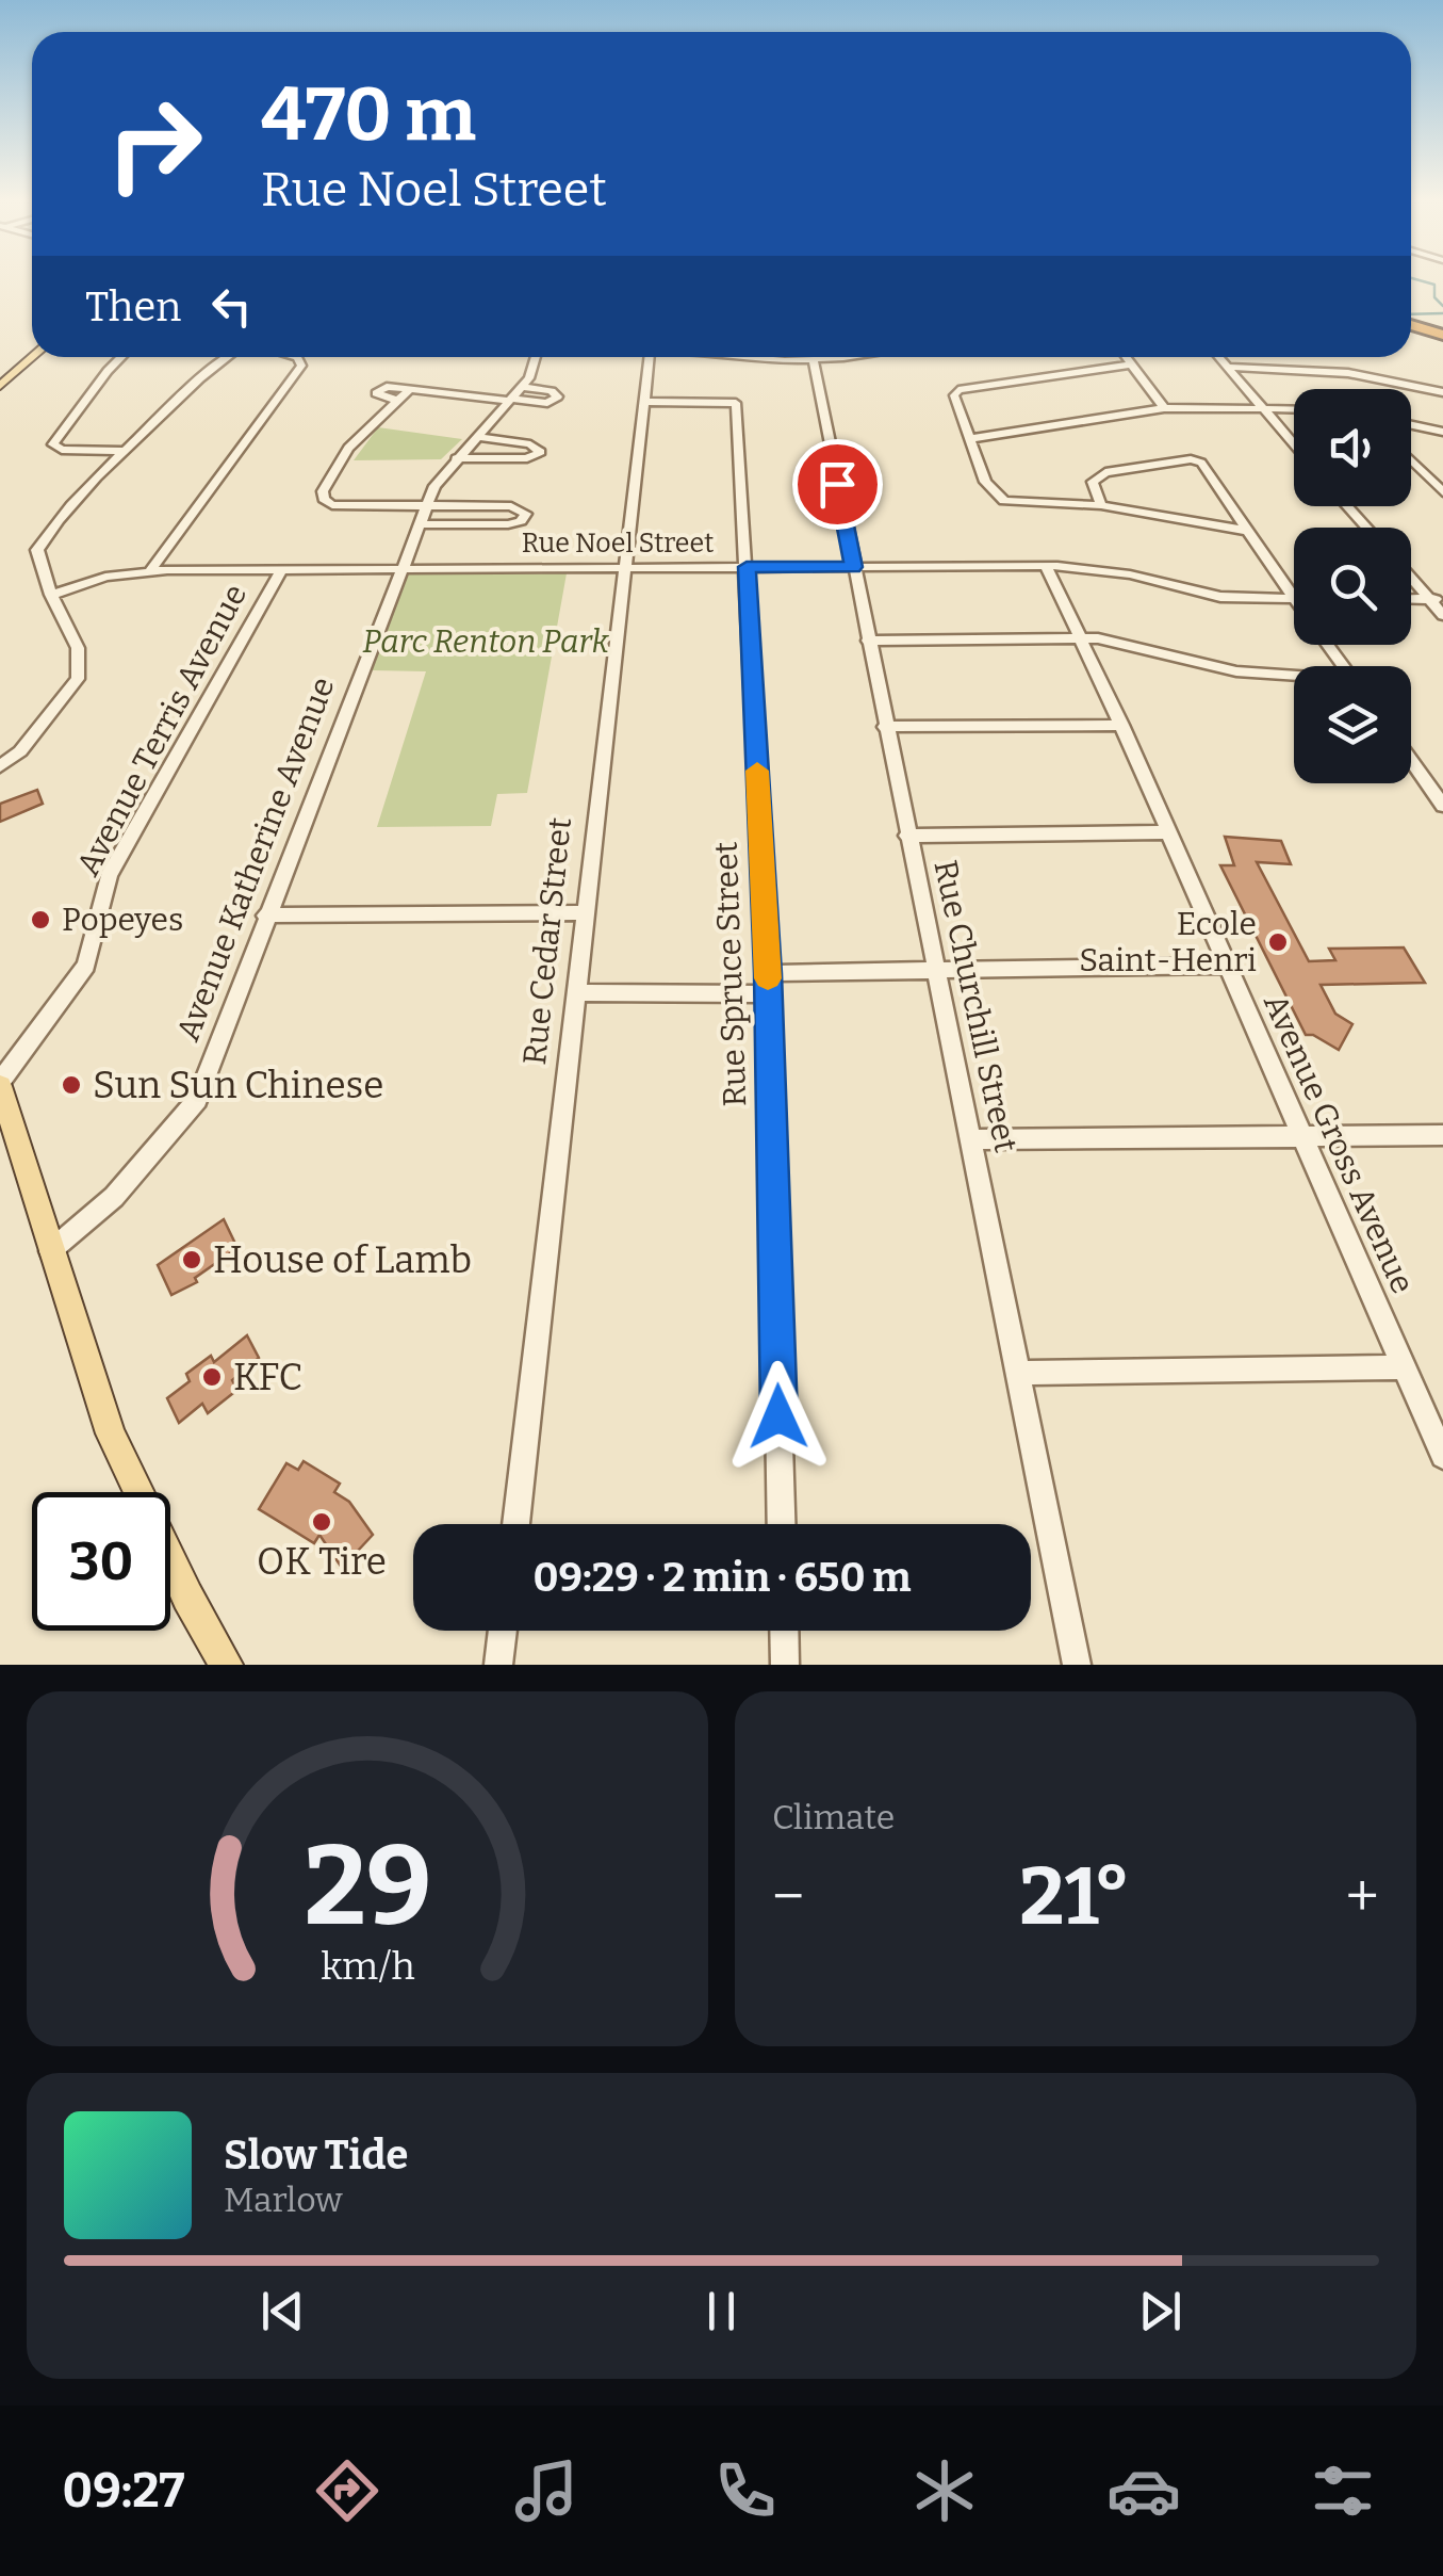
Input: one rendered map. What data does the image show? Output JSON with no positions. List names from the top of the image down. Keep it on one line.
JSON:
{"streets":{"street":["Rue Noel Street","Avenue Terris Avenue","Avenue Katherine Avenue","Rue Cedar Street","Rue Spruce Street","Rue Churchill Street","Avenue Gross Avenue"]},"crossings":[["Rue Noel Street","Avenue Terris Avenue"],["Rue Noel Street","Avenue Katherine Avenue"],["Rue Noel Street","Rue Cedar Street"],["Rue Noel Street","Rue Spruce Street"],["Rue Noel Street","Rue Churchill Street"],["Rue Noel Street","Avenue Gross Avenue"],["Rue Cedar Street","Rue Spruce Street"]],"parks":["Parc Renton Park"],"places":["Popeyes","Ecole Saint-Henri","Sun Sun Chinese","House of Lamb","KFC","OK Tire"],"page":{"turn":["470 m","Rue Noel Street"],"then":"Then","limit":"30","trip":"09:29 · 2 min · 650 m","tile":"Climate","heat":["−","21°","+"],"song":["Slow Tide","Marlow"],"tabs":"09:27","gauge":["29","km/h"]}}
